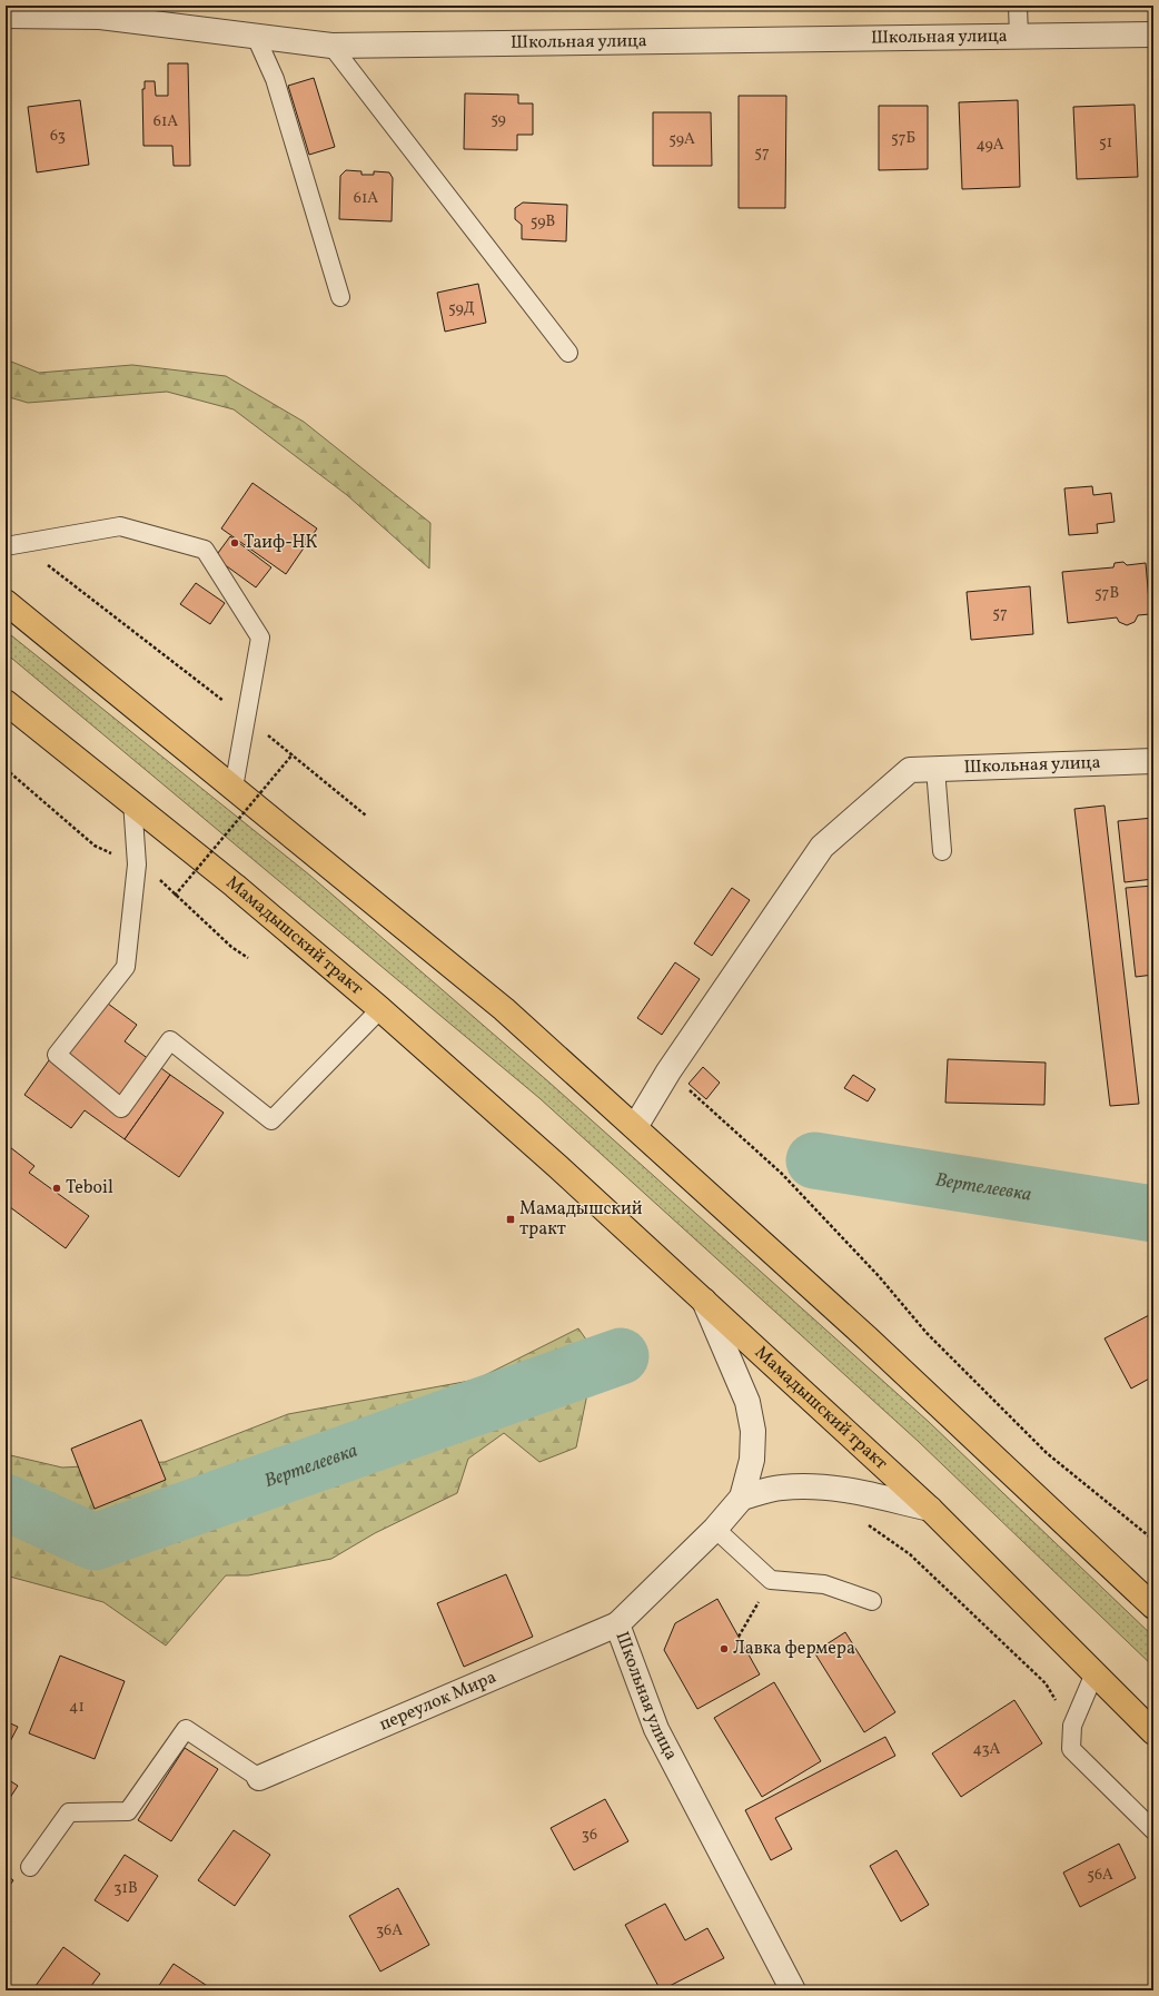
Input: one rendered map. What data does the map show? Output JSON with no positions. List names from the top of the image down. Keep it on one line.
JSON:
{"streets":{"main road":["Мамадышский тракт"],"street":["Школьная улица","переулок Мира"]},"crossings":[["Школьная улица","Мамадышский тракт"],["Школьная улица","переулок Мира"]],"water":["Вертелеевка"],"places":{"other":["Таиф-НК","Teboil","Лавка фермера"],"transit":["Мамадышский тракт"]},"house_numbers":["59","61А","63","57Б","59А","51","49А","57","61А","59В","59Д","57В","57","41","43А","36","56А","31В","36А"]}
